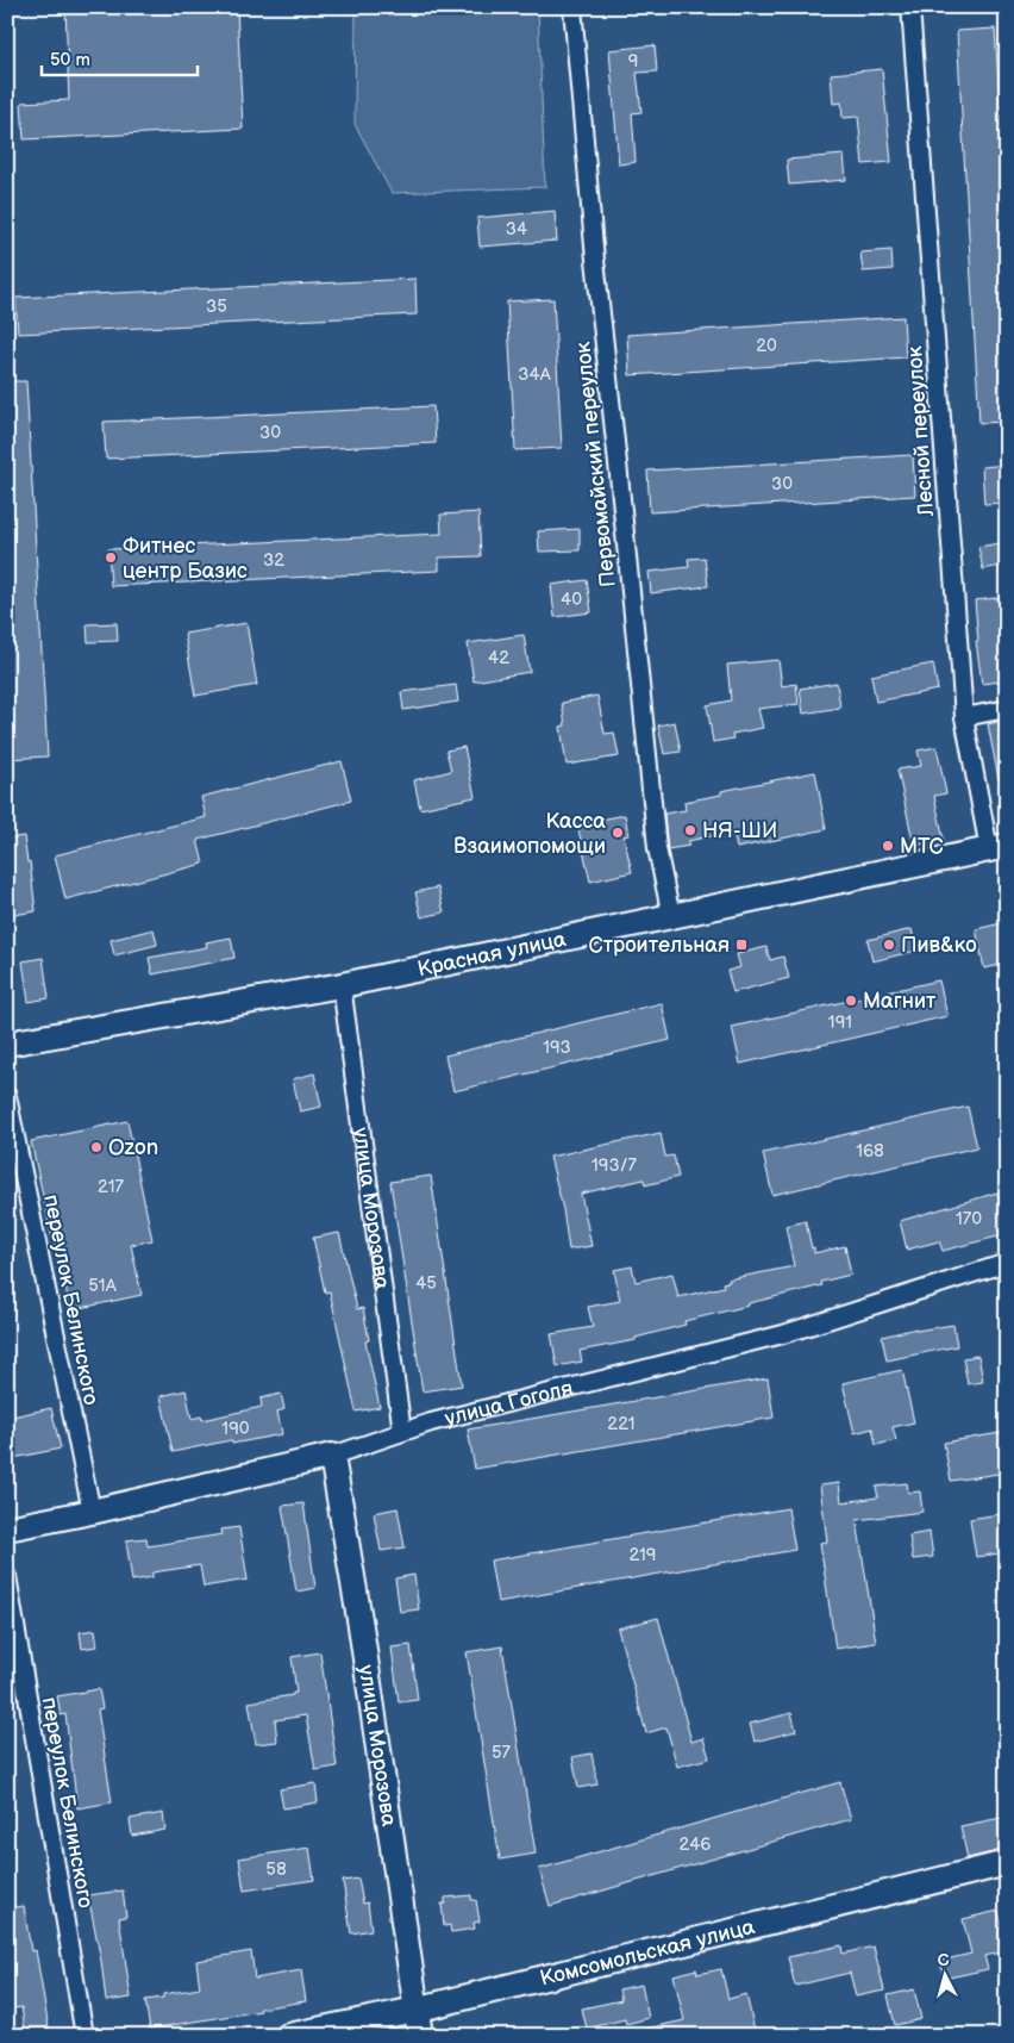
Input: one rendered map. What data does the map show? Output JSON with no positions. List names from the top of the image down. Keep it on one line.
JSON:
{"streets":{"street":["Лесной переулок","Первомайский переулок","Красная улица","улица Морозова","переулок Белинского","улица Гоголя","Комсомольская улица"]},"crossings":[["Лесной переулок","Красная улица"],["Первомайский переулок","Красная улица"],["Красная улица","улица Морозова"],["улица Морозова","улица Гоголя"],["улица Морозова","Комсомольская улица"],["переулок Белинского","улица Гоголя"]],"places":{"other":["Фитнес центр Базис","НЯ-ШИ","Касса Взаимопомощи","МТС","Пив&ко","Магнит","Ozon"],"transit":["Строительная"]},"house_numbers":["9","34","35","20","34А","30","30","32","40","42","191","193","168","193/7","217","170","45","51А","221","190","219","57","246","58"],"scale_bar":"50 m","north":"top"}
